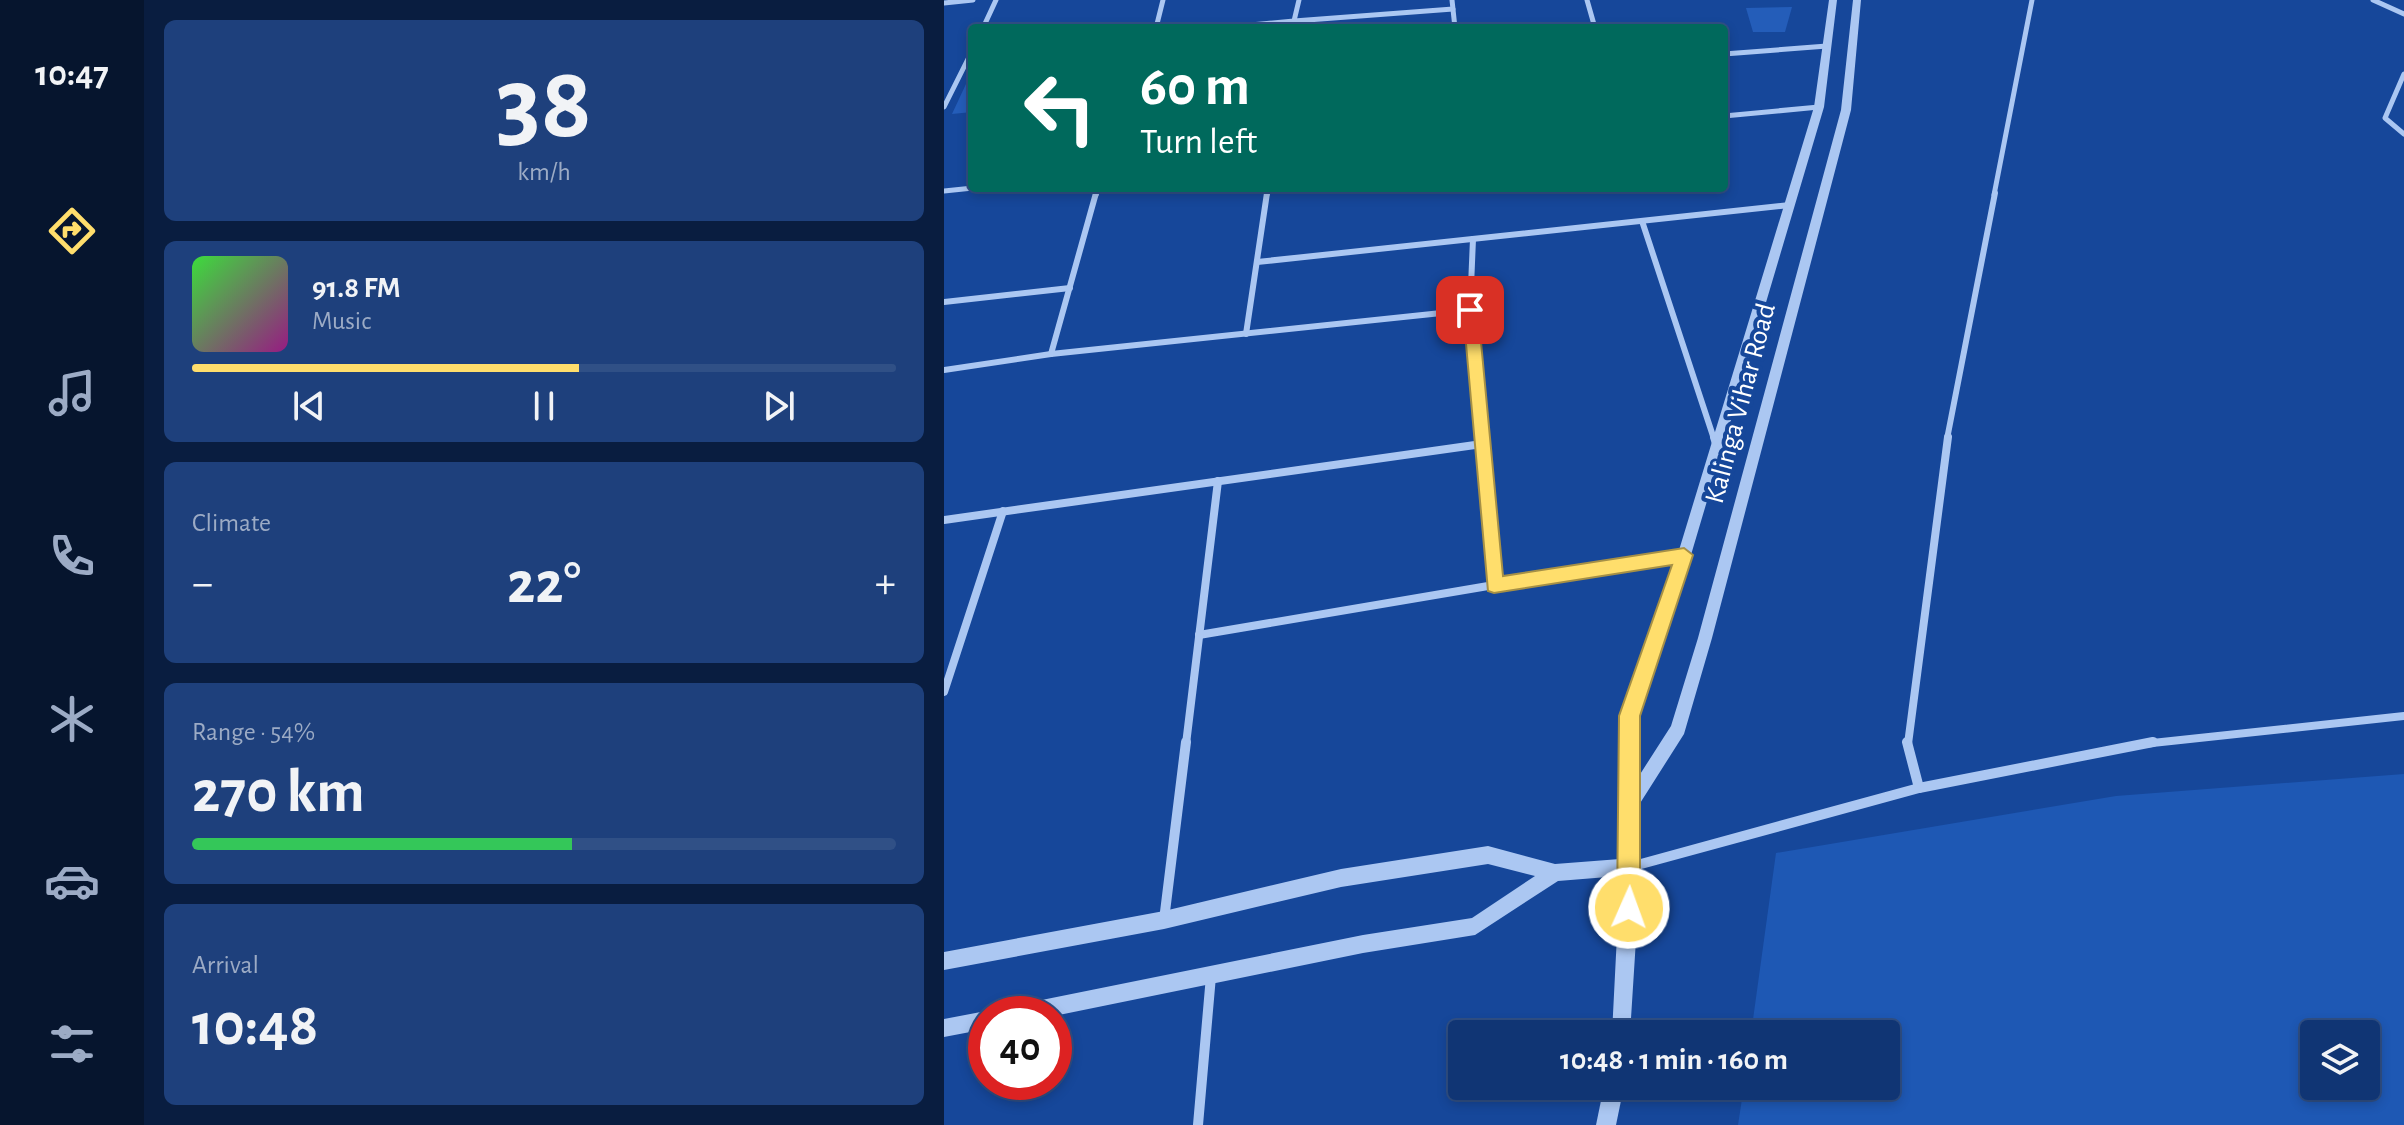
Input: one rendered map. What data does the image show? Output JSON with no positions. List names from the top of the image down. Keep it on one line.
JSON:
{"streets":{"street":["Kalinga Vihar Road"]},"page":{"tabs":"10:47","tile":[["38","km/h"],"Climate",["Range · 54%","270 km"],["Arrival","10:48"]],"turn":["60 m","Turn left"],"song":["91.8 FM","Music"],"heat":["−","22°","+"],"limit":"40","trip":"10:48 · 1 min · 160 m"}}
